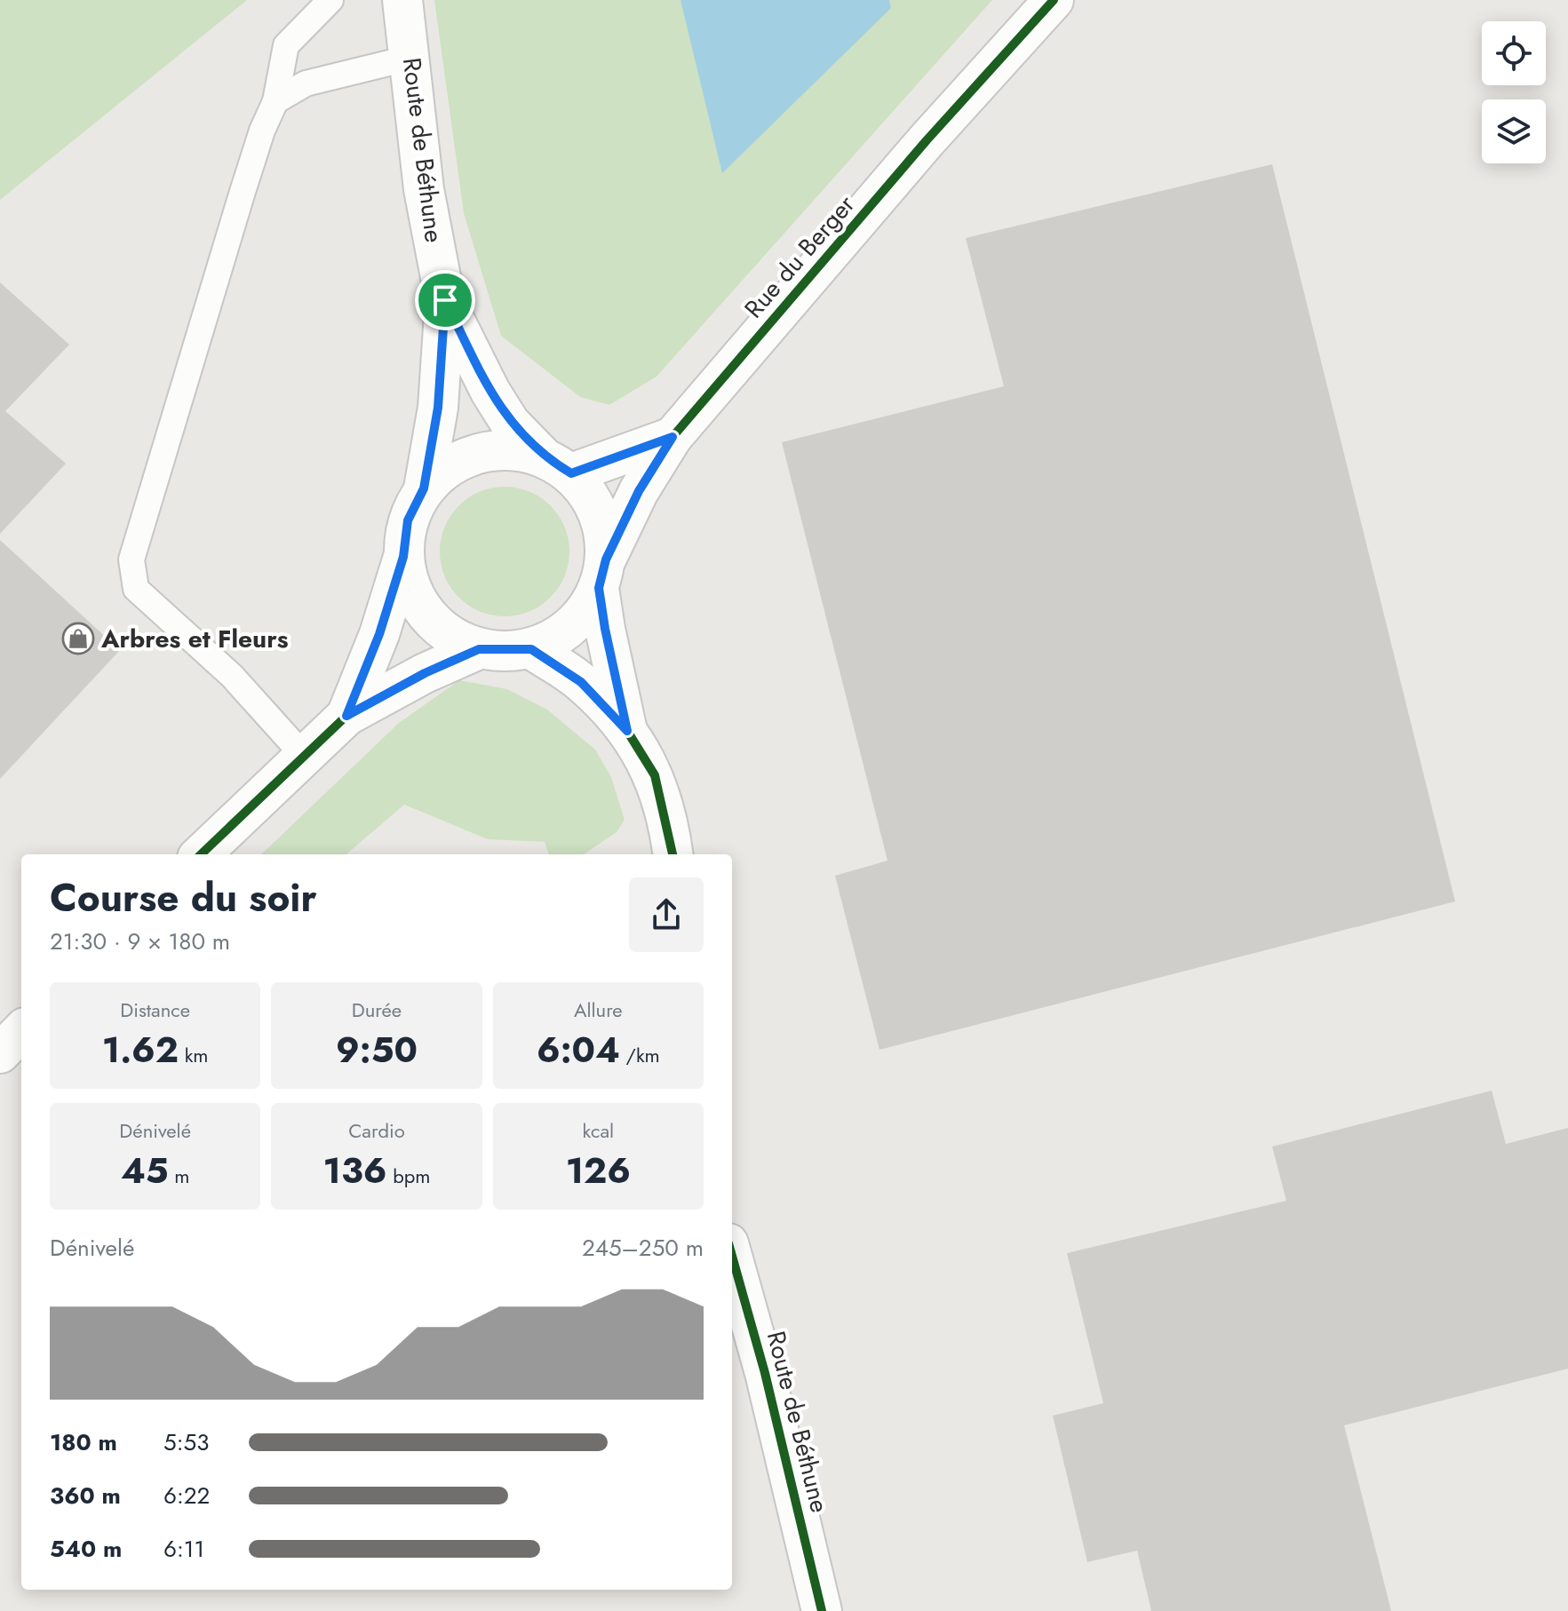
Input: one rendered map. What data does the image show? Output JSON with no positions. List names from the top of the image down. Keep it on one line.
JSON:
{"streets":{"main road":["Route de Béthune","Rue du Berger"]},"places":{"shop":["Arbres et Fleurs"]},"page":{"heading":["Course du soir","21:30 · 9 × 180 m"],"stats":[["Distance","1.62 km"],["Durée","9:50"],["Allure","6:04 /km"],["Dénivelé","45 m"],["Cardio","136 bpm"],["kcal","126"]],"chart":["Dénivelé","245–250 m"],"list":[{"name":"180 m","note":"5:53"},{"name":"360 m","note":"6:22"},{"name":"540 m","note":"6:11"}]}}
